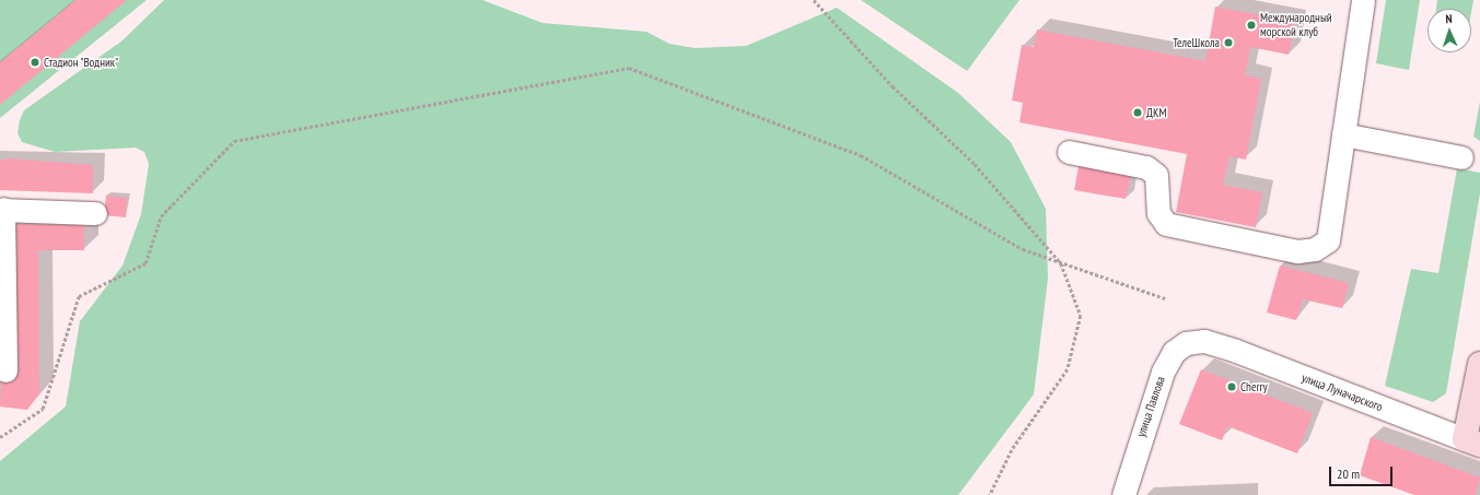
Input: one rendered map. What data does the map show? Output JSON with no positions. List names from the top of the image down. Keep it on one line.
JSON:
{"streets":{"street":["улица Луначарского","улица Павлова"]},"crossings":[["улица Луначарского","улица Павлова"]],"places":["Международный морской клуб","ТелеШкола","Стадион \"Водник\"","ДКМ","Cherry"],"scale_bar":"20 m","north":"top"}
